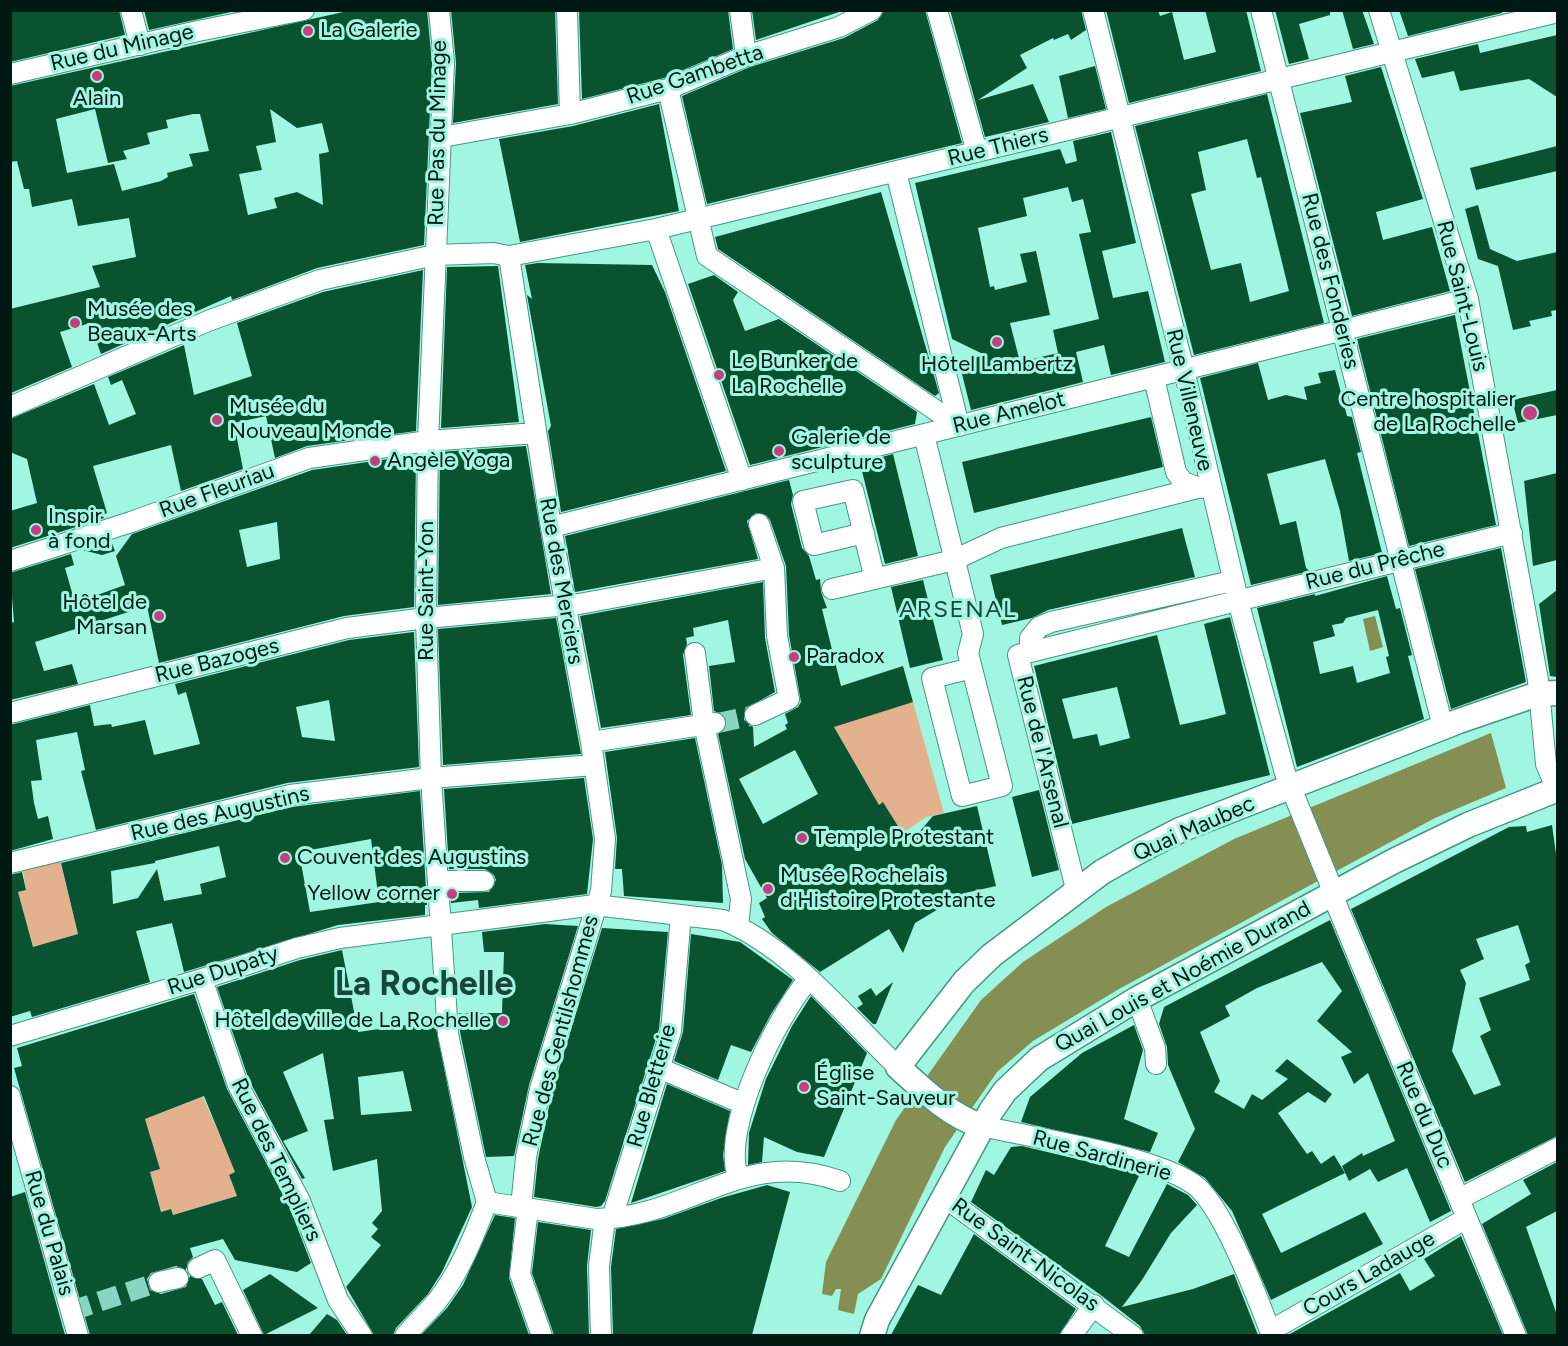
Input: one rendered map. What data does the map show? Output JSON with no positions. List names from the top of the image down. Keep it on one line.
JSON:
{"streets":{"main road":["Quai Maubec","Quai Louis et Noémie Durand"],"street":["Rue du Minage","Rue Gambetta","Rue Pas du Minage","Rue Thiers","Rue des Fonderies","Rue Saint-Louis","Rue Villeneuve","Rue Amelot","Rue Fleuriau","Rue du Prêche","Rue des Merciers","Rue Saint-Yon","Rue Bazoges","Rue de l'Arsenal","Rue des Augustins","Rue Dupaty","Rue des Gentilshommes","Rue Bletterie","Rue du Duc","Rue Sardinerie","Rue des Templiers","Rue du Palais","Rue Saint-Nicolas","Cours Ladauge"]},"crossings":[["Rue Gambetta","Rue Pas du Minage"],["Rue Pas du Minage","Rue Thiers"],["Rue Pas du Minage","Rue Saint-Yon"],["Rue Thiers","Rue des Fonderies"],["Rue Thiers","Rue Saint-Louis"],["Rue Thiers","Rue Villeneuve"],["Rue Thiers","Rue des Merciers"],["Rue Thiers","Rue Saint-Yon"],["Rue des Fonderies","Rue Amelot"],["Rue des Fonderies","Rue du Prêche"],["Rue des Fonderies","Quai Maubec"],["Rue Saint-Louis","Rue Amelot"],["Rue Saint-Louis","Rue du Prêche"],["Rue Saint-Louis","Quai Maubec"],["Rue Saint-Louis","Quai Louis et Noémie Durand"],["Rue Villeneuve","Rue Amelot"],["Rue Villeneuve","Rue du Prêche"],["Rue Villeneuve","Rue de l'Arsenal"],["Rue Villeneuve","Quai Maubec"],["Rue Villeneuve","Rue du Duc"],["Rue Amelot","Rue des Merciers"],["Rue Fleuriau","Rue des Merciers"],["Rue Fleuriau","Rue Saint-Yon"],["Rue du Prêche","Rue de l'Arsenal"],["Rue des Merciers","Rue Bazoges"],["Rue des Merciers","Rue des Augustins"],["Rue des Merciers","Rue Dupaty"],["Rue des Merciers","Rue des Gentilshommes"],["Rue Saint-Yon","Rue Bazoges"],["Rue Saint-Yon","Rue des Augustins"],["Rue Saint-Yon","Rue Dupaty"],["Rue de l'Arsenal","Quai Maubec"],["Quai Maubec","Rue Dupaty"],["Quai Maubec","Rue du Duc"],["Rue Dupaty","Rue des Gentilshommes"],["Rue Dupaty","Rue Bletterie"],["Rue Dupaty","Rue des Templiers"],["Quai Louis et Noémie Durand","Rue du Duc"],["Quai Louis et Noémie Durand","Rue Sardinerie"],["Quai Louis et Noémie Durand","Rue Saint-Nicolas"],["Rue du Duc","Cours Ladauge"],["Rue Sardinerie","Cours Ladauge"]],"districts":["ARSENAL","La Rochelle"],"places":["La Galerie","Alain","Musée des Beaux-Arts","Hôtel Lambertz","Le Bunker de La Rochelle","Centre hospitalier de La Rochelle","Musée du Nouveau Monde","Galerie de sculpture","Angèle Yoga","Inspir à fond","Hôtel de Marsan","Paradox","Temple Protestant","Couvent des Augustins","Musée Rochelais d'Histoire Protestante","Yellow corner","Hôtel de ville de La Rochelle","Église Saint-Sauveur"]}
